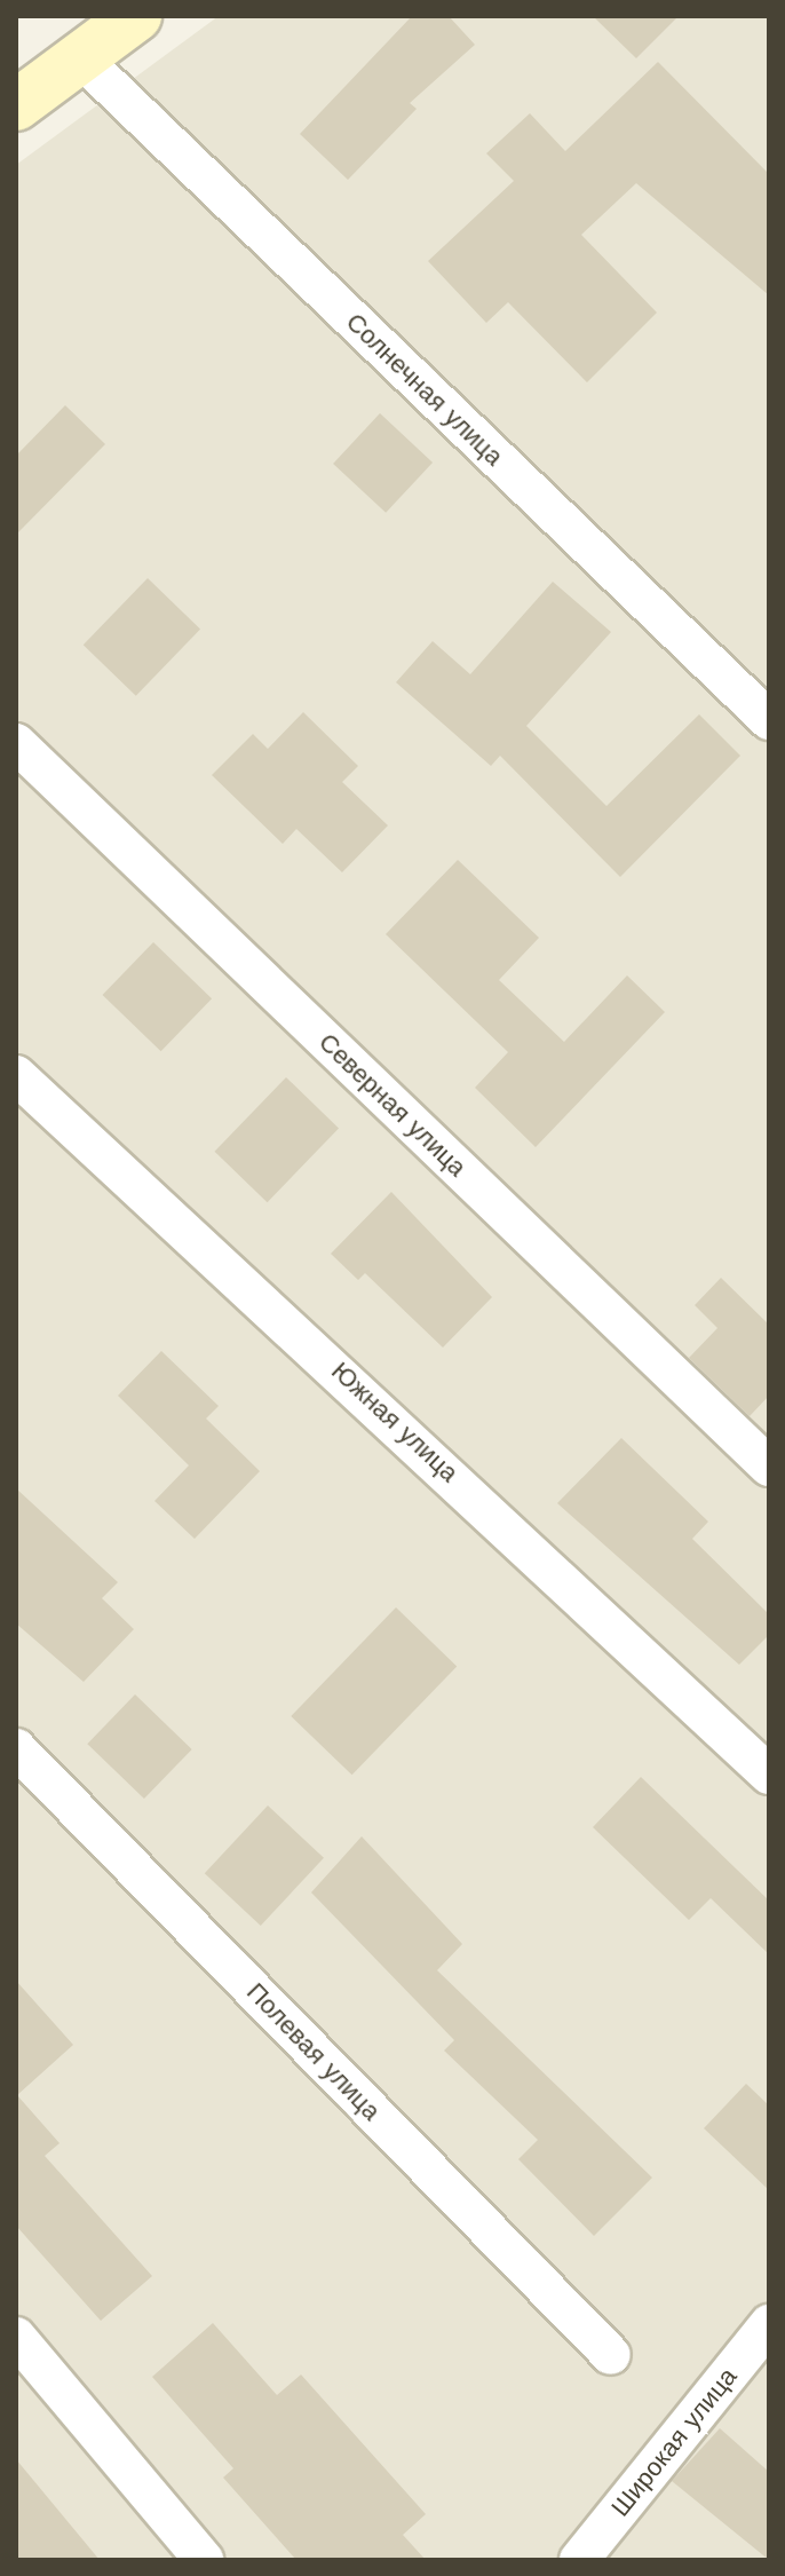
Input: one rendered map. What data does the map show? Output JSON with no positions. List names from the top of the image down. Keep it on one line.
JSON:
{"streets":{"street":["Солнечная улица","Северная улица","Южная улица","Полевая улица","Широкая улица"]}}
